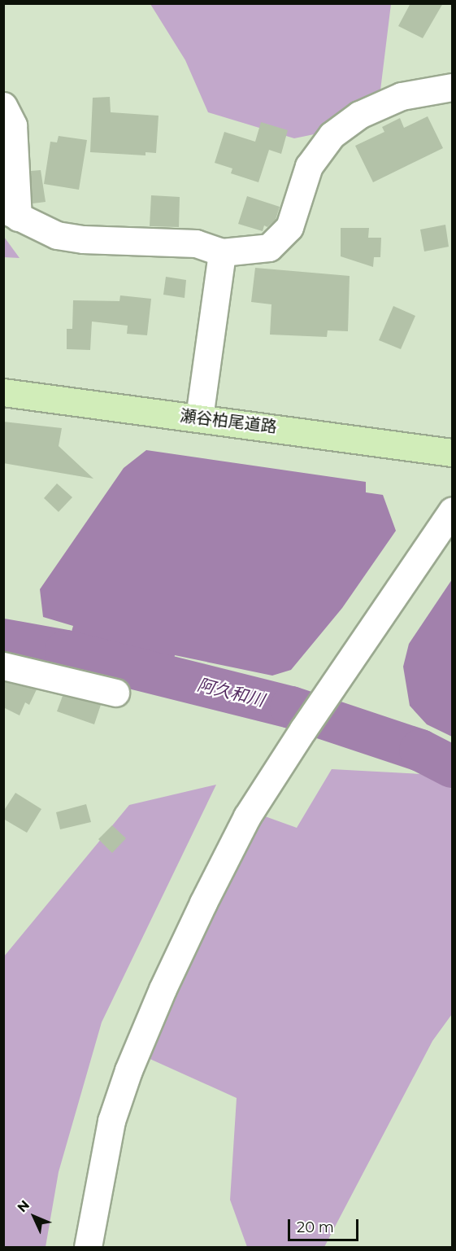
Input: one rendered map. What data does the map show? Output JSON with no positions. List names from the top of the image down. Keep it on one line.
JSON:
{"streets":{"main road":["瀬谷柏尾道路"]},"water":["阿久和川"],"scale_bar":"20 m","north":"top left"}
